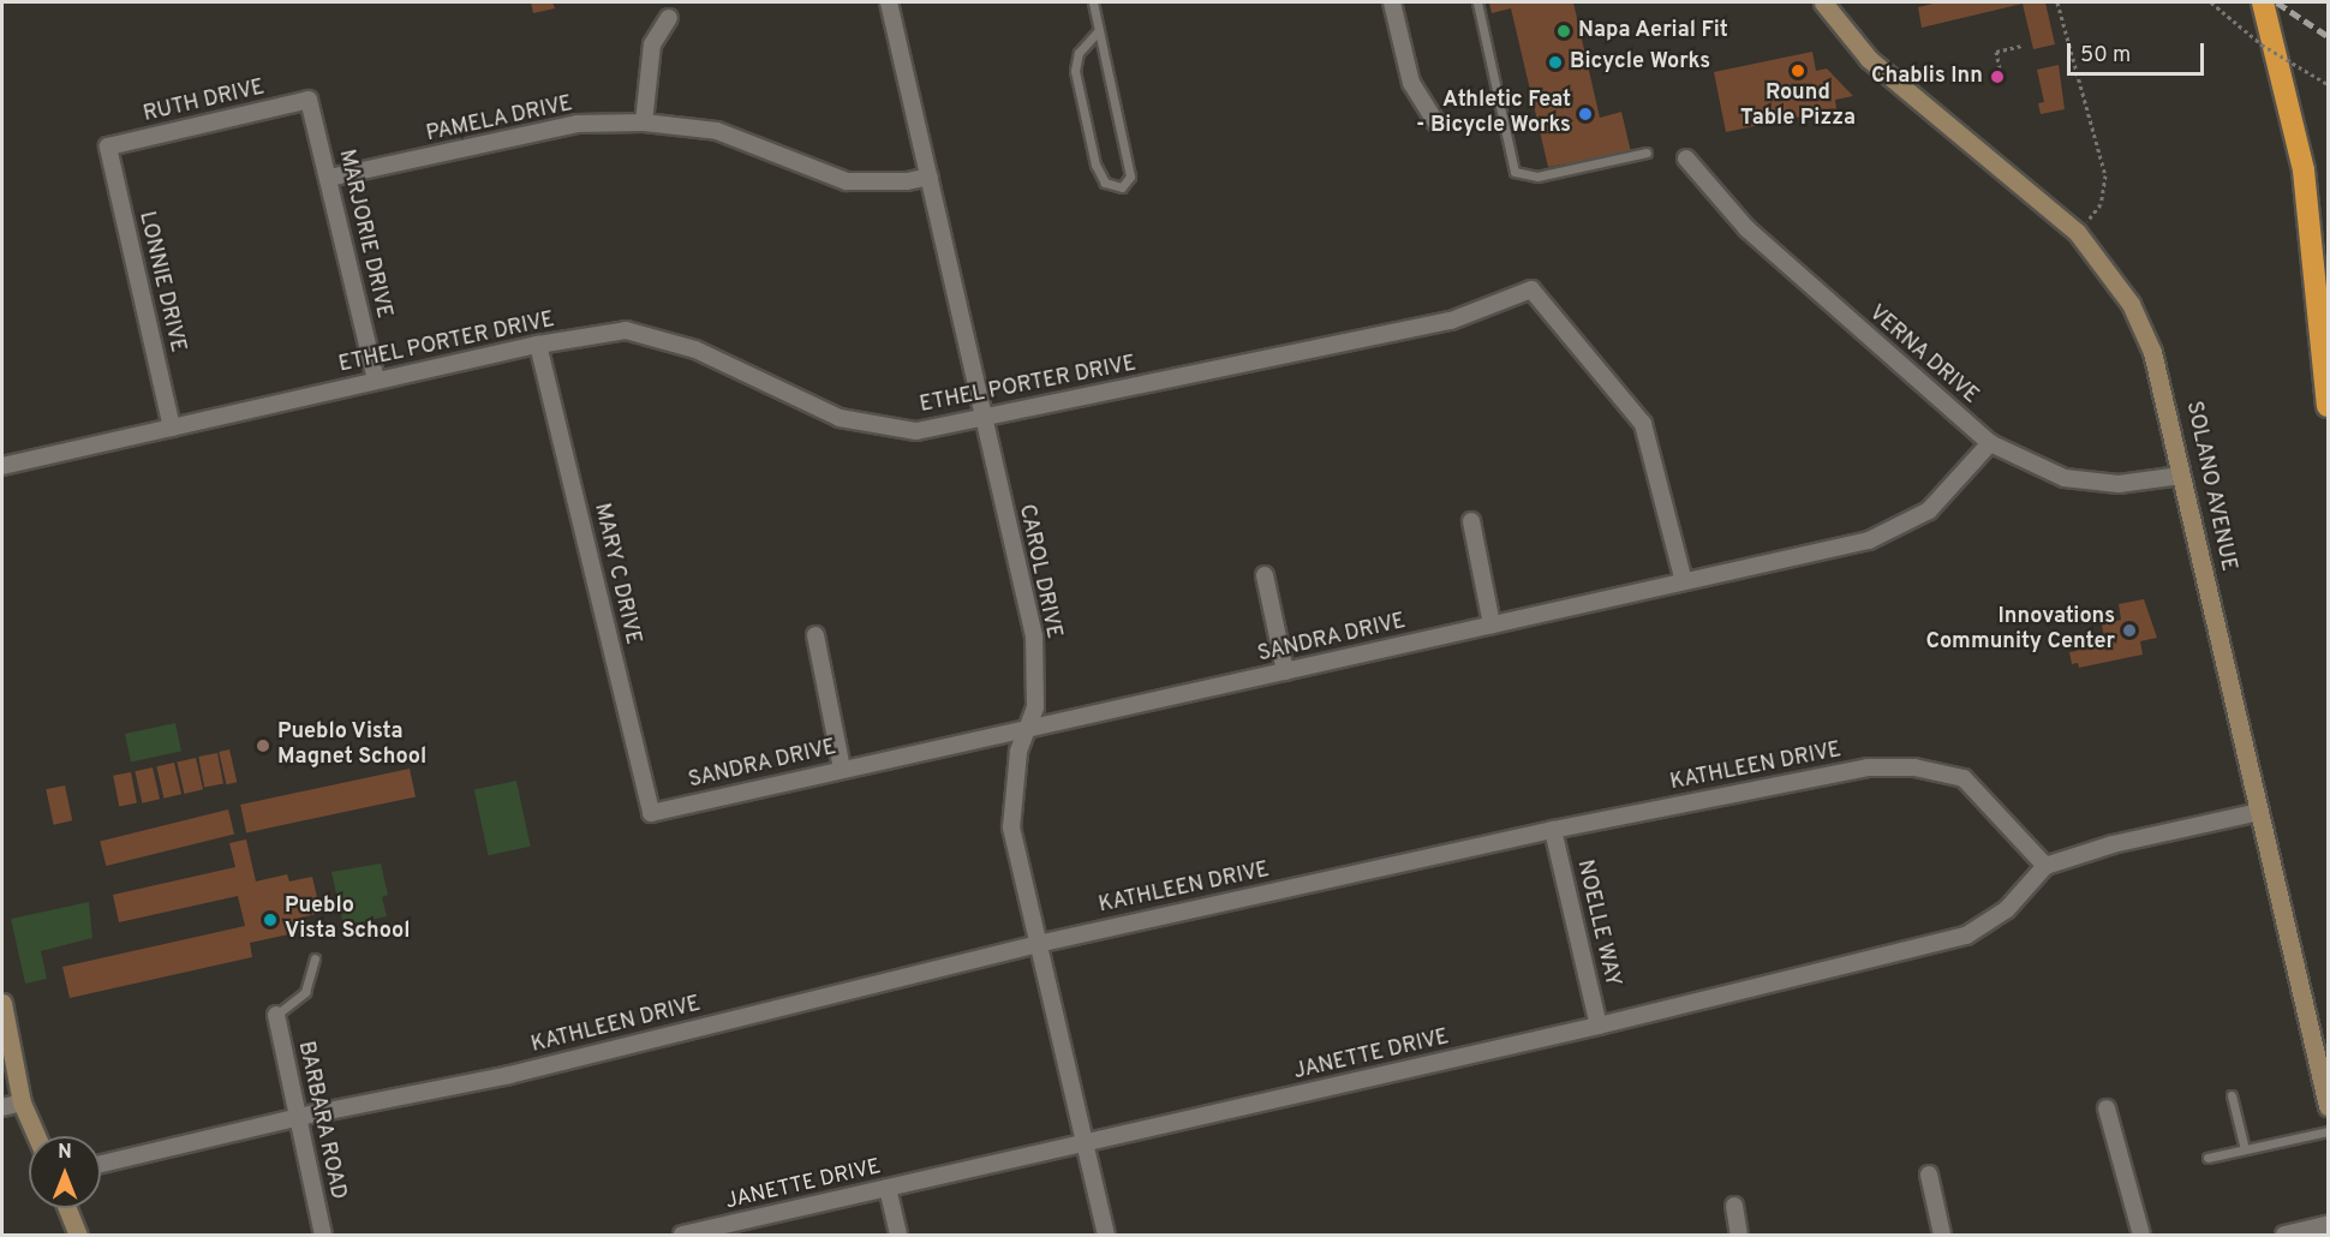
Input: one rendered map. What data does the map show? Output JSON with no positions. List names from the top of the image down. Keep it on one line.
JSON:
{"streets":{"street":["RUTH DRIVE","PAMELA DRIVE","MARJORIE DRIVE","LONNIE DRIVE","ETHEL PORTER DRIVE","VERNA DRIVE","SOLANO AVENUE","CAROL DRIVE","MARY C DRIVE","SANDRA DRIVE","KATHLEEN DRIVE","NOELLE WAY","JANETTE DRIVE","BARBARA ROAD"]},"crossings":[["RUTH DRIVE","MARJORIE DRIVE"],["RUTH DRIVE","LONNIE DRIVE"],["PAMELA DRIVE","MARJORIE DRIVE"],["PAMELA DRIVE","CAROL DRIVE"],["MARJORIE DRIVE","ETHEL PORTER DRIVE"],["LONNIE DRIVE","ETHEL PORTER DRIVE"],["ETHEL PORTER DRIVE","CAROL DRIVE"],["ETHEL PORTER DRIVE","MARY C DRIVE"],["ETHEL PORTER DRIVE","SANDRA DRIVE"],["VERNA DRIVE","SOLANO AVENUE"],["VERNA DRIVE","SANDRA DRIVE"],["CAROL DRIVE","SANDRA DRIVE"],["CAROL DRIVE","KATHLEEN DRIVE"],["CAROL DRIVE","JANETTE DRIVE"],["MARY C DRIVE","SANDRA DRIVE"],["KATHLEEN DRIVE","NOELLE WAY"],["KATHLEEN DRIVE","JANETTE DRIVE"],["KATHLEEN DRIVE","BARBARA ROAD"],["NOELLE WAY","JANETTE DRIVE"]],"places":["Napa Aerial Fit","Bicycle Works","Round Table Pizza","Chablis Inn","Athletic Feat - Bicycle Works","Innovations Community Center","Pueblo Vista Magnet School","Pueblo Vista School"],"scale_bar":"50 m","north":"top"}
